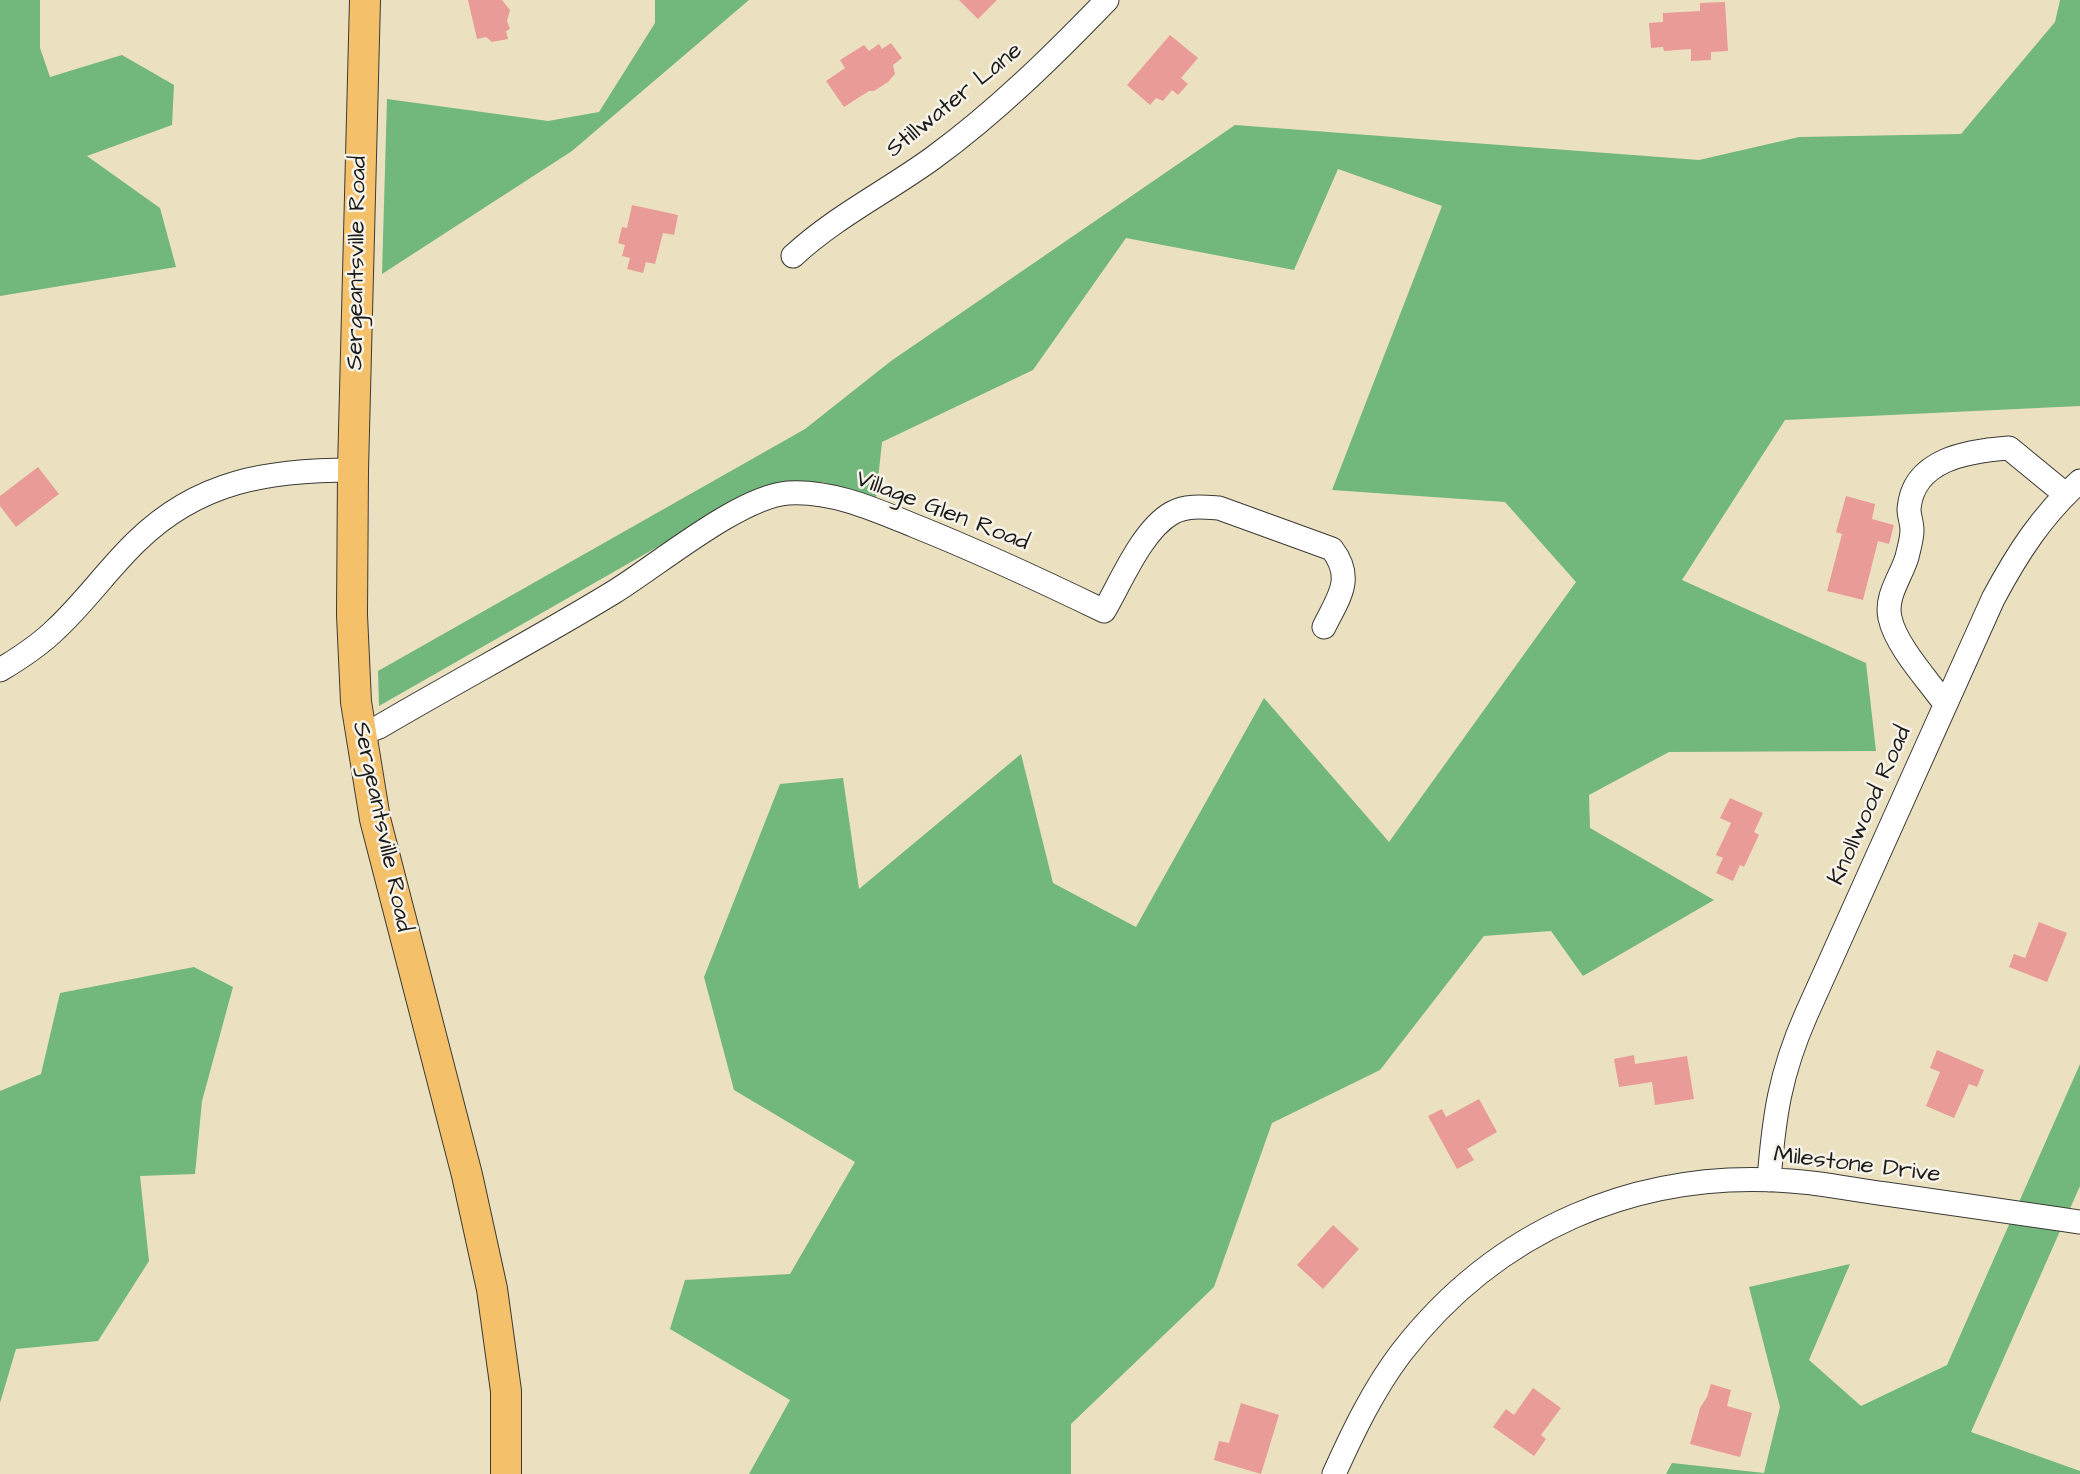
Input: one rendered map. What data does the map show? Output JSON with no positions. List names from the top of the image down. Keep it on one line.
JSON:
{"streets":{"main road":["Sergeantsville Road"],"street":["Stillwater Lane","Village Glen Road","Knollwood Road","Milestone Drive"]},"crossings":[["Sergeantsville Road","Village Glen Road"],["Knollwood Road","Milestone Drive"]]}
